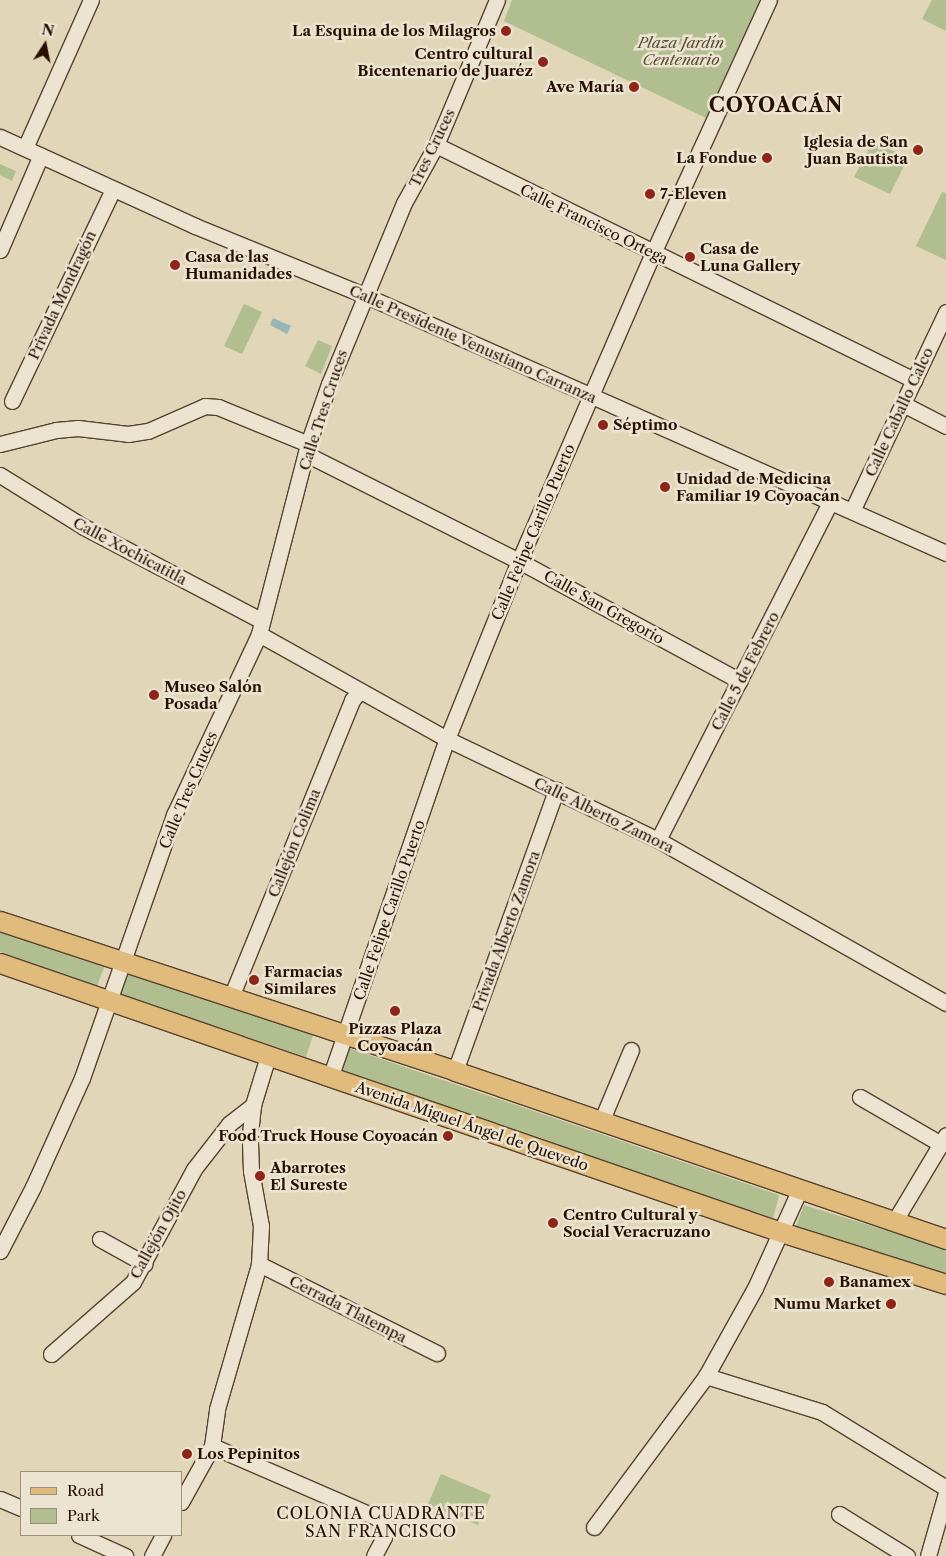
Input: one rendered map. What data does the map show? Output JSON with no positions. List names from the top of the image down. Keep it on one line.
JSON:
{"streets":{"main road":["Avenida Miguel Ángel de Quevedo"],"street":["Tres Cruces","Calle Francisco Ortega","Privada Mondragón","Calle Presidente Venustiano Carranza","Calle Tres Cruces","Calle Caballo Calco","Calle Felipe Carillo Puerto","Calle Xochicatitla","Calle San Gregorio","Calle 5 de Febrero","Calle Alberto Zamora","Callejón Colima","Privada Alberto Zamora","Callejón Ojito","Cerrada Tlatempa"]},"crossings":[["Tres Cruces","Calle Francisco Ortega"],["Tres Cruces","Calle Presidente Venustiano Carranza"],["Tres Cruces","Calle Tres Cruces"],["Calle Francisco Ortega","Calle Caballo Calco"],["Calle Francisco Ortega","Calle Felipe Carillo Puerto"],["Privada Mondragón","Calle Presidente Venustiano Carranza"],["Calle Presidente Venustiano Carranza","Calle Tres Cruces"],["Calle Presidente Venustiano Carranza","Calle Caballo Calco"],["Calle Presidente Venustiano Carranza","Calle Felipe Carillo Puerto"],["Calle Presidente Venustiano Carranza","Calle 5 de Febrero"],["Calle Tres Cruces","Calle Xochicatitla"],["Calle Tres Cruces","Calle San Gregorio"],["Calle Tres Cruces","Calle Alberto Zamora"],["Calle Tres Cruces","Avenida Miguel Ángel de Quevedo"],["Calle Felipe Carillo Puerto","Calle San Gregorio"],["Calle Felipe Carillo Puerto","Calle Alberto Zamora"],["Calle Felipe Carillo Puerto","Avenida Miguel Ángel de Quevedo"],["Calle Xochicatitla","Calle Alberto Zamora"],["Calle San Gregorio","Calle 5 de Febrero"],["Calle 5 de Febrero","Calle Alberto Zamora"],["Calle Alberto Zamora","Callejón Colima"],["Calle Alberto Zamora","Privada Alberto Zamora"]],"districts":["COYOACÁN","COLONIA CUADRANTE SAN FRANCISCO"],"parks":["Plaza Jardín Centenario"],"places":["La Esquina de los Milagros","Centro cultural Bicentenario de Juaréz","Ave María","Iglesia de San Juan Bautista","La Fondue","7-Eleven","Casa de Luna Gallery","Casa de las Humanidades","Séptimo","Unidad de Medicina Familiar 19 Coyoacán","Museo Salón Posada","Farmacias Similares","Pizzas Plaza Coyoacán","Food Truck House Coyoacán","Abarrotes El Sureste","Centro Cultural y Social Veracruzano","Banamex","Numu Market","Los Pepinitos"],"legend":["Road","Park"],"north":"top"}
